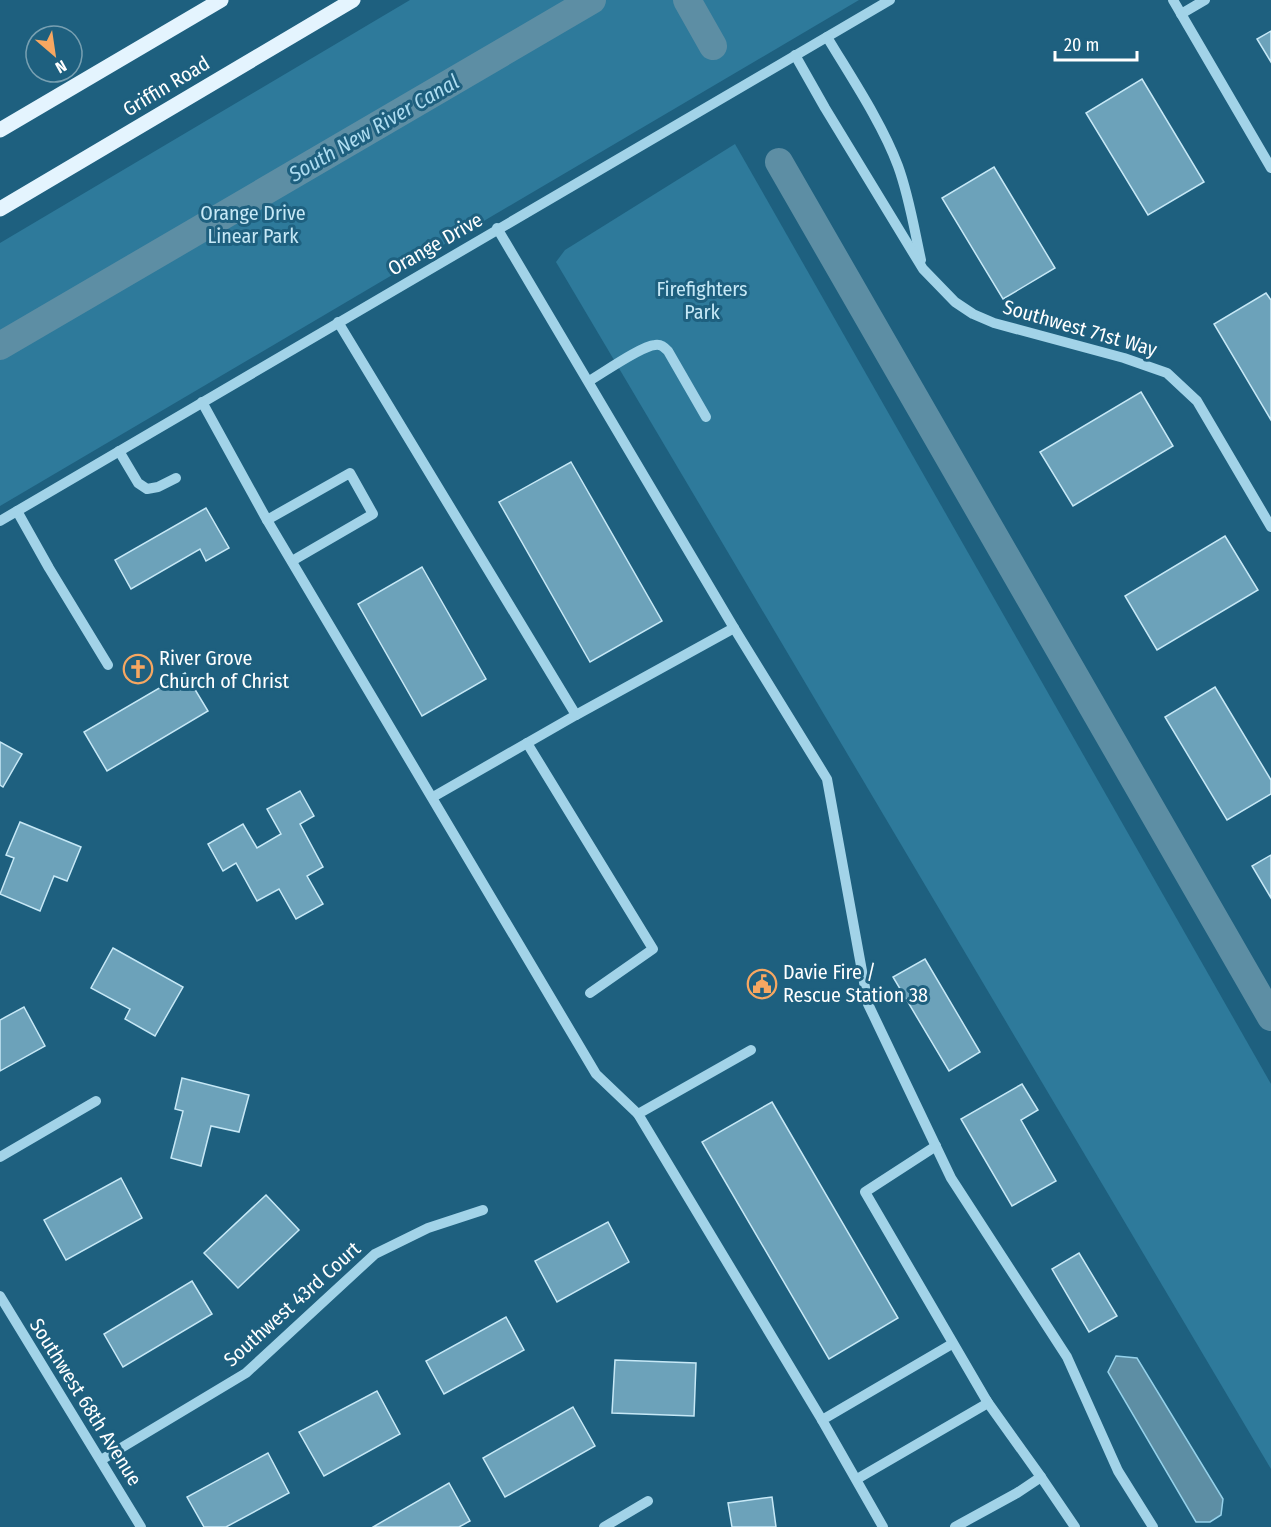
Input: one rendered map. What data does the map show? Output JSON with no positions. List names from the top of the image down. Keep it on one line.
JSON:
{"streets":{"main road":["Griffin Road"],"street":["Orange Drive","Southwest 71st Way","Southwest 43rd Court","Southwest 68th Avenue"]},"crossings":[["Orange Drive","Southwest 71st Way"],["Southwest 43rd Court","Southwest 68th Avenue"]],"water":["South New River Canal"],"parks":["Orange Drive Linear Park","Firefighters Park"],"places":{"church":["River Grove Church of Christ"],"public building":["Davie Fire / Rescue Station 38"]},"scale_bar":"20 m","north":"bottom right"}
